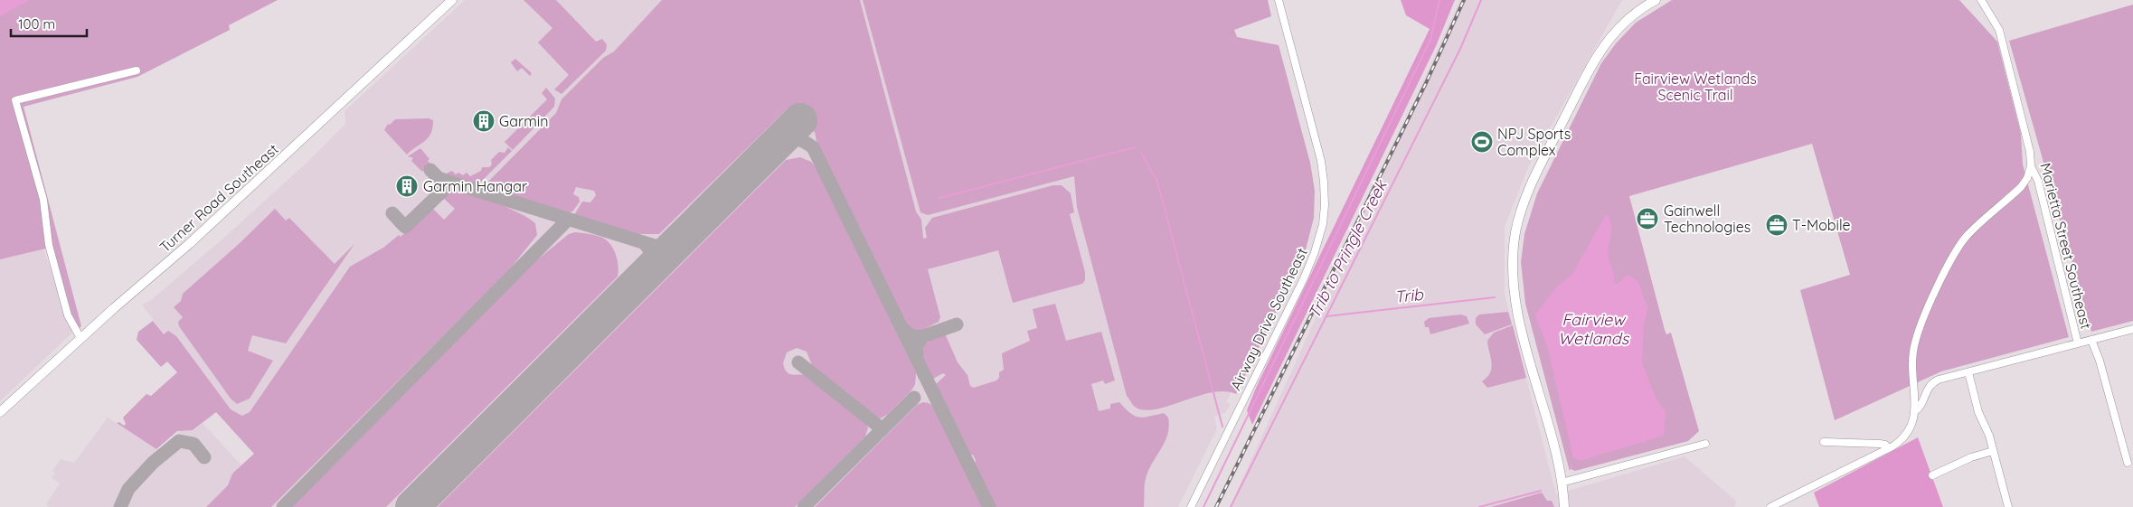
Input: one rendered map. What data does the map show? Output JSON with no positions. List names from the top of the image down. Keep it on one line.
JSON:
{"streets":{"main road":["Turner Road Southeast"],"street":["Marietta Street Southeast","Airway Drive Southeast"]},"water":["Trib to Pringle Creek","Trib","Fairview Wetlands"],"parks":["Fairview Wetlands Scenic Trail"],"places":{"building":["Garmin","Garmin Hangar"],"sports":["NPJ Sports Complex"],"office":["Gainwell Technologies","T-Mobile"]},"scale_bar":"100 m"}
